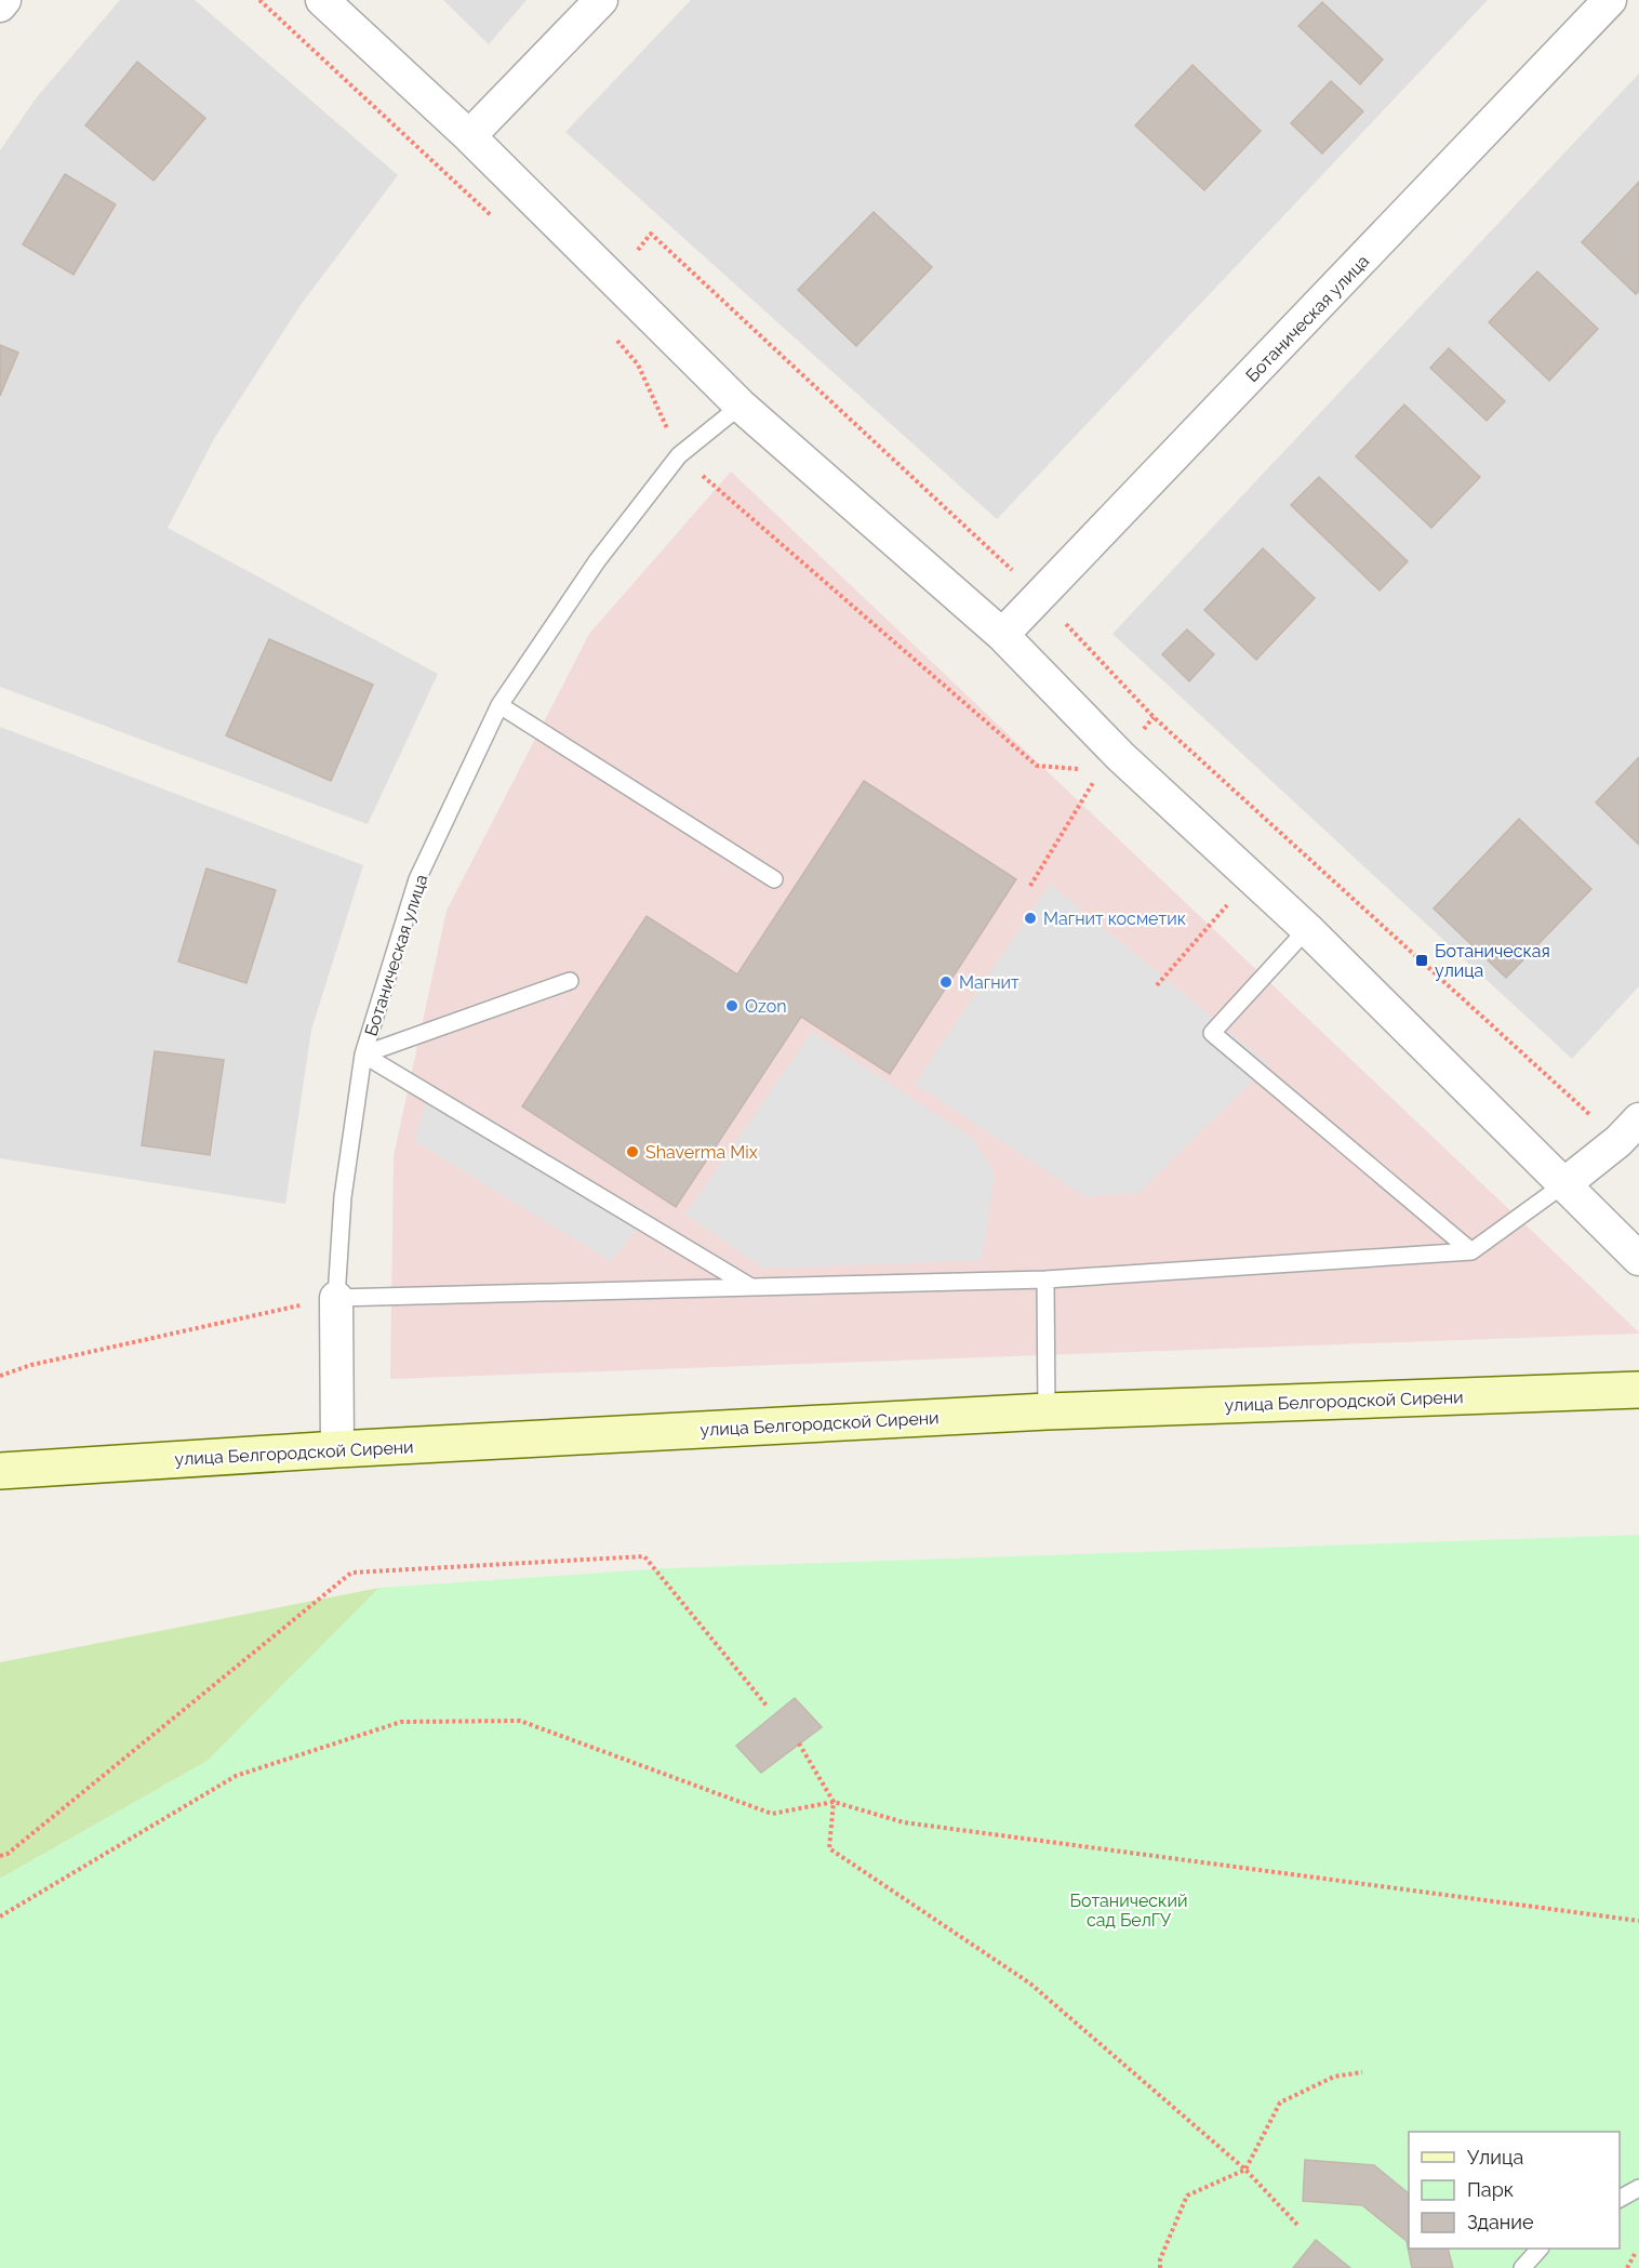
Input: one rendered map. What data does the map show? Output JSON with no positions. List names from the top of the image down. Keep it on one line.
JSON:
{"streets":{"main road":["улица Белгородской Сирени"],"street":["Ботаническая улица"]},"crossings":[["Ботаническая улица","улица Белгородской Сирени"]],"parks":["Ботанический сад БелГУ"],"places":{"other":["Магнит косметик","Магнит","Ozon","Shaverma Mix"],"transit":["Ботаническая улица"]},"legend":["Улица","Парк","Здание"]}
